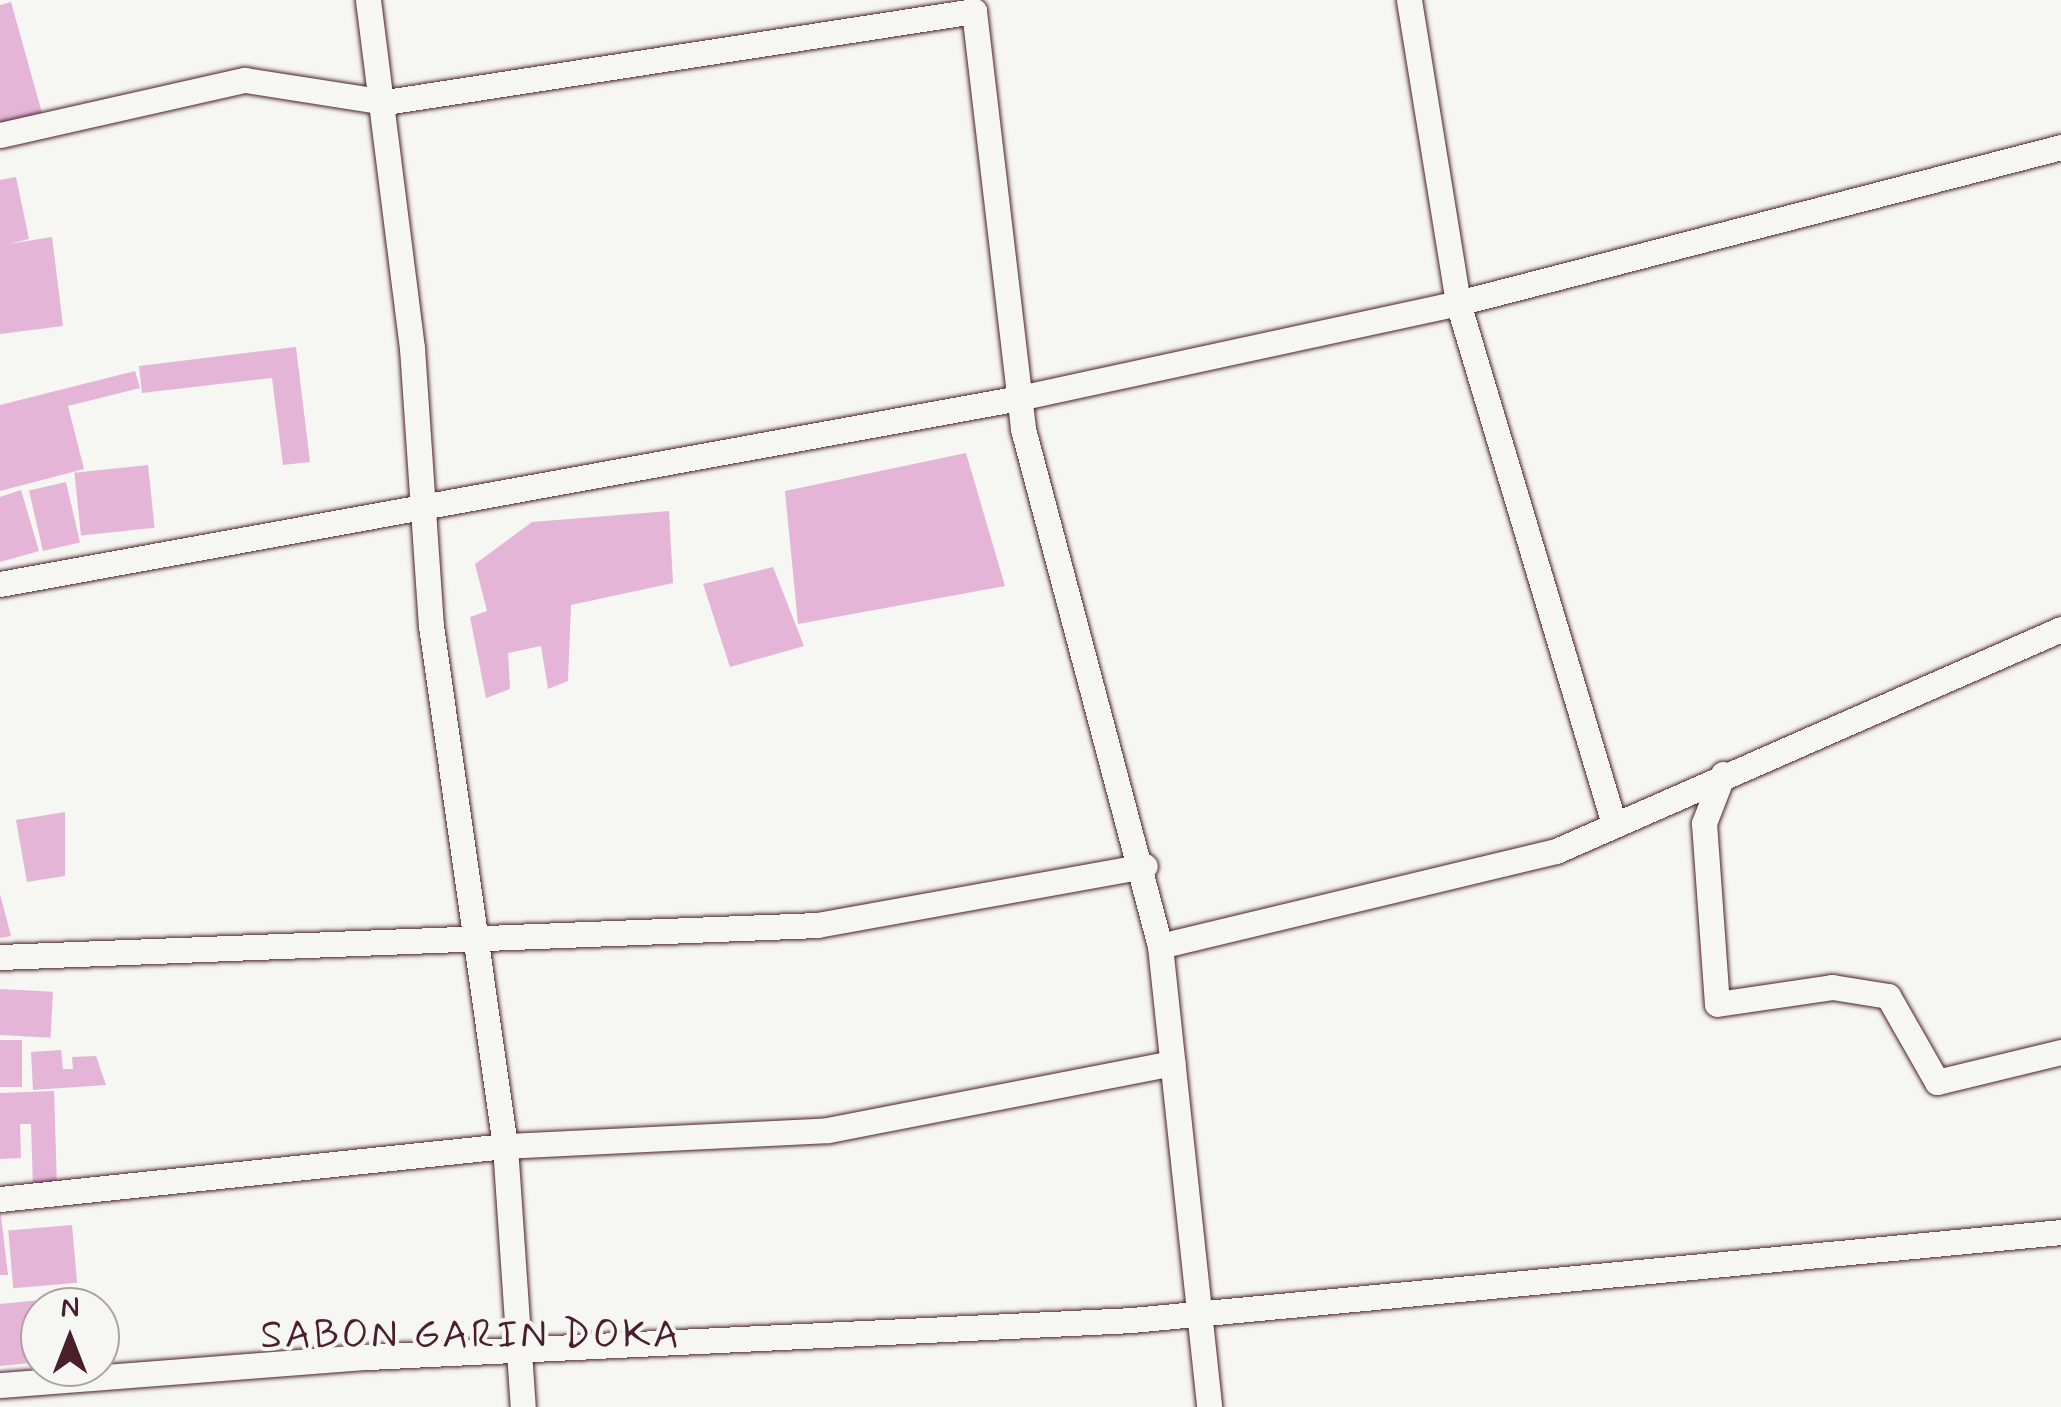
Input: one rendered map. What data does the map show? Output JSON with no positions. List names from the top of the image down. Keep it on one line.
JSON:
{"districts":["SABON GARIN DOKA"],"north":"top"}
